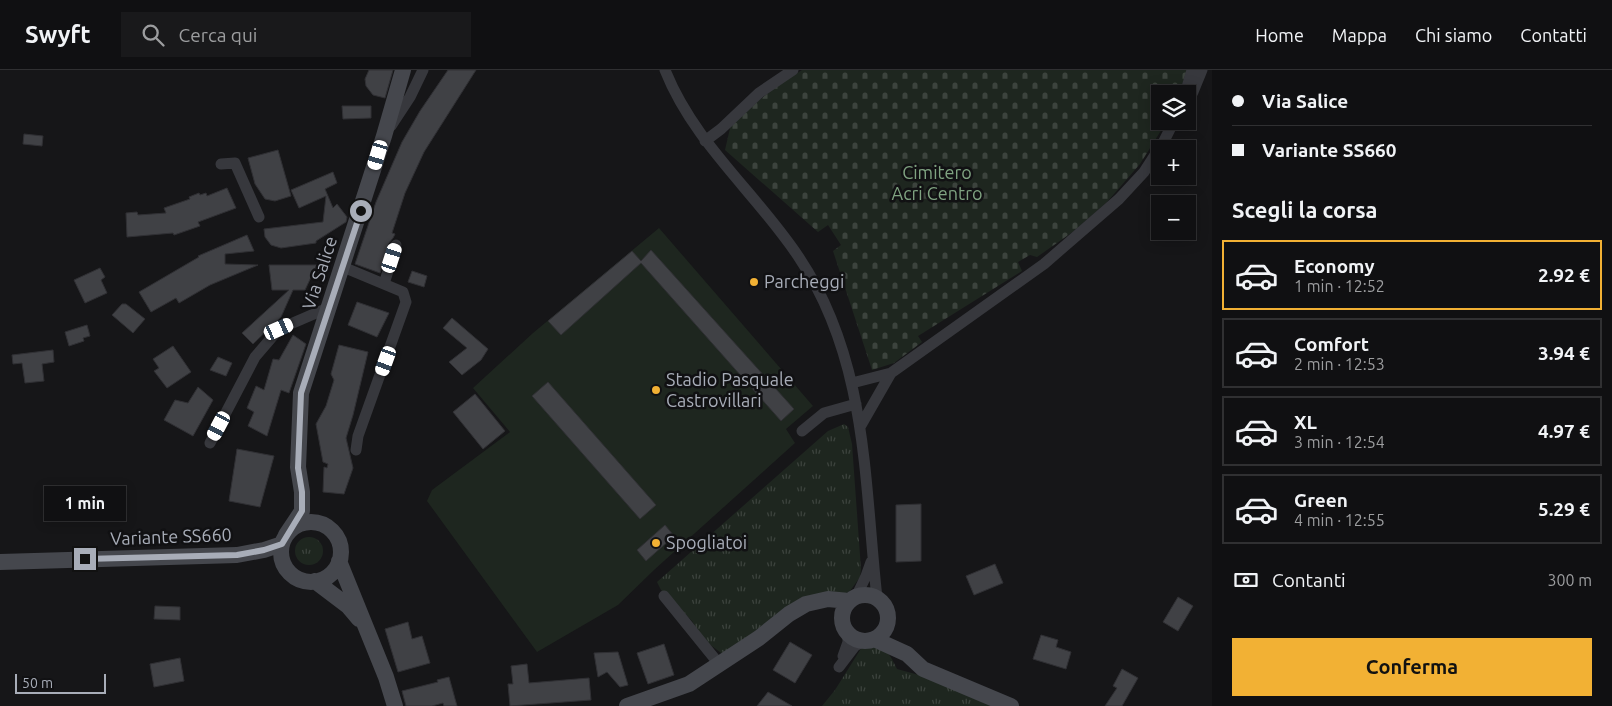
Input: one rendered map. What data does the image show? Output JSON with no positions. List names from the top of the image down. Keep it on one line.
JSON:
{"streets":{"main road":["Via Salice","Variante SS660"]},"parks":["Cimitero Acri Centro"],"places":["Parcheggi","Stadio Pasquale Castrovillari","Spogliatoi"],"scale_bar":"50 m","page":{"header":"Swyft","search":"Cerca qui","nav":["Home","Mappa","Chi siamo","Contatti"],"banner":["Via Salice","Variante SS660"],"map_buttons":["+","−"],"heading":"Scegli la corsa","list":[{"name":"Economy","note":"1 min · 12:52","value":"2.92 €"},{"name":"Comfort","note":"2 min · 12:53","value":"3.94 €"},{"name":"XL","note":"3 min · 12:54","value":"4.97 €"},{"name":"Green","note":"4 min · 12:55","value":"5.29 €"}],"bubble":"1 min","pay":["Contanti","300 m"],"buttons":"Conferma","scale":"50 m"}}
